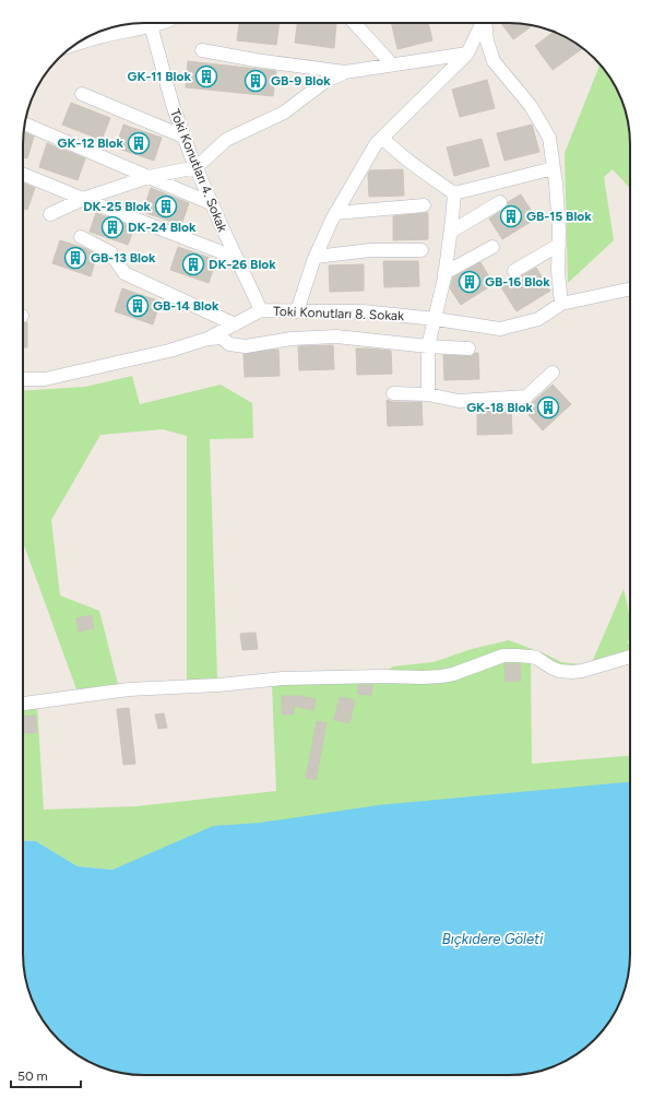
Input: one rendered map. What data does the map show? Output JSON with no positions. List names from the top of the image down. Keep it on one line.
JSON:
{"streets":{"street":["Toki Konutları 4. Sokak","Toki Konutları 8. Sokak"]},"crossings":[["Toki Konutları 4. Sokak","Toki Konutları 8. Sokak"]],"water":["Bıçkıdere Göleti"],"places":{"building":["GK-11 Blok","GB-9 Blok","GK-12 Blok","DK-25 Blok","GB-15 Blok","DK-24 Blok","GB-13 Blok","DK-26 Blok","GB-16 Blok","GB-14 Blok","GK-18 Blok"]},"scale_bar":"50 m"}
